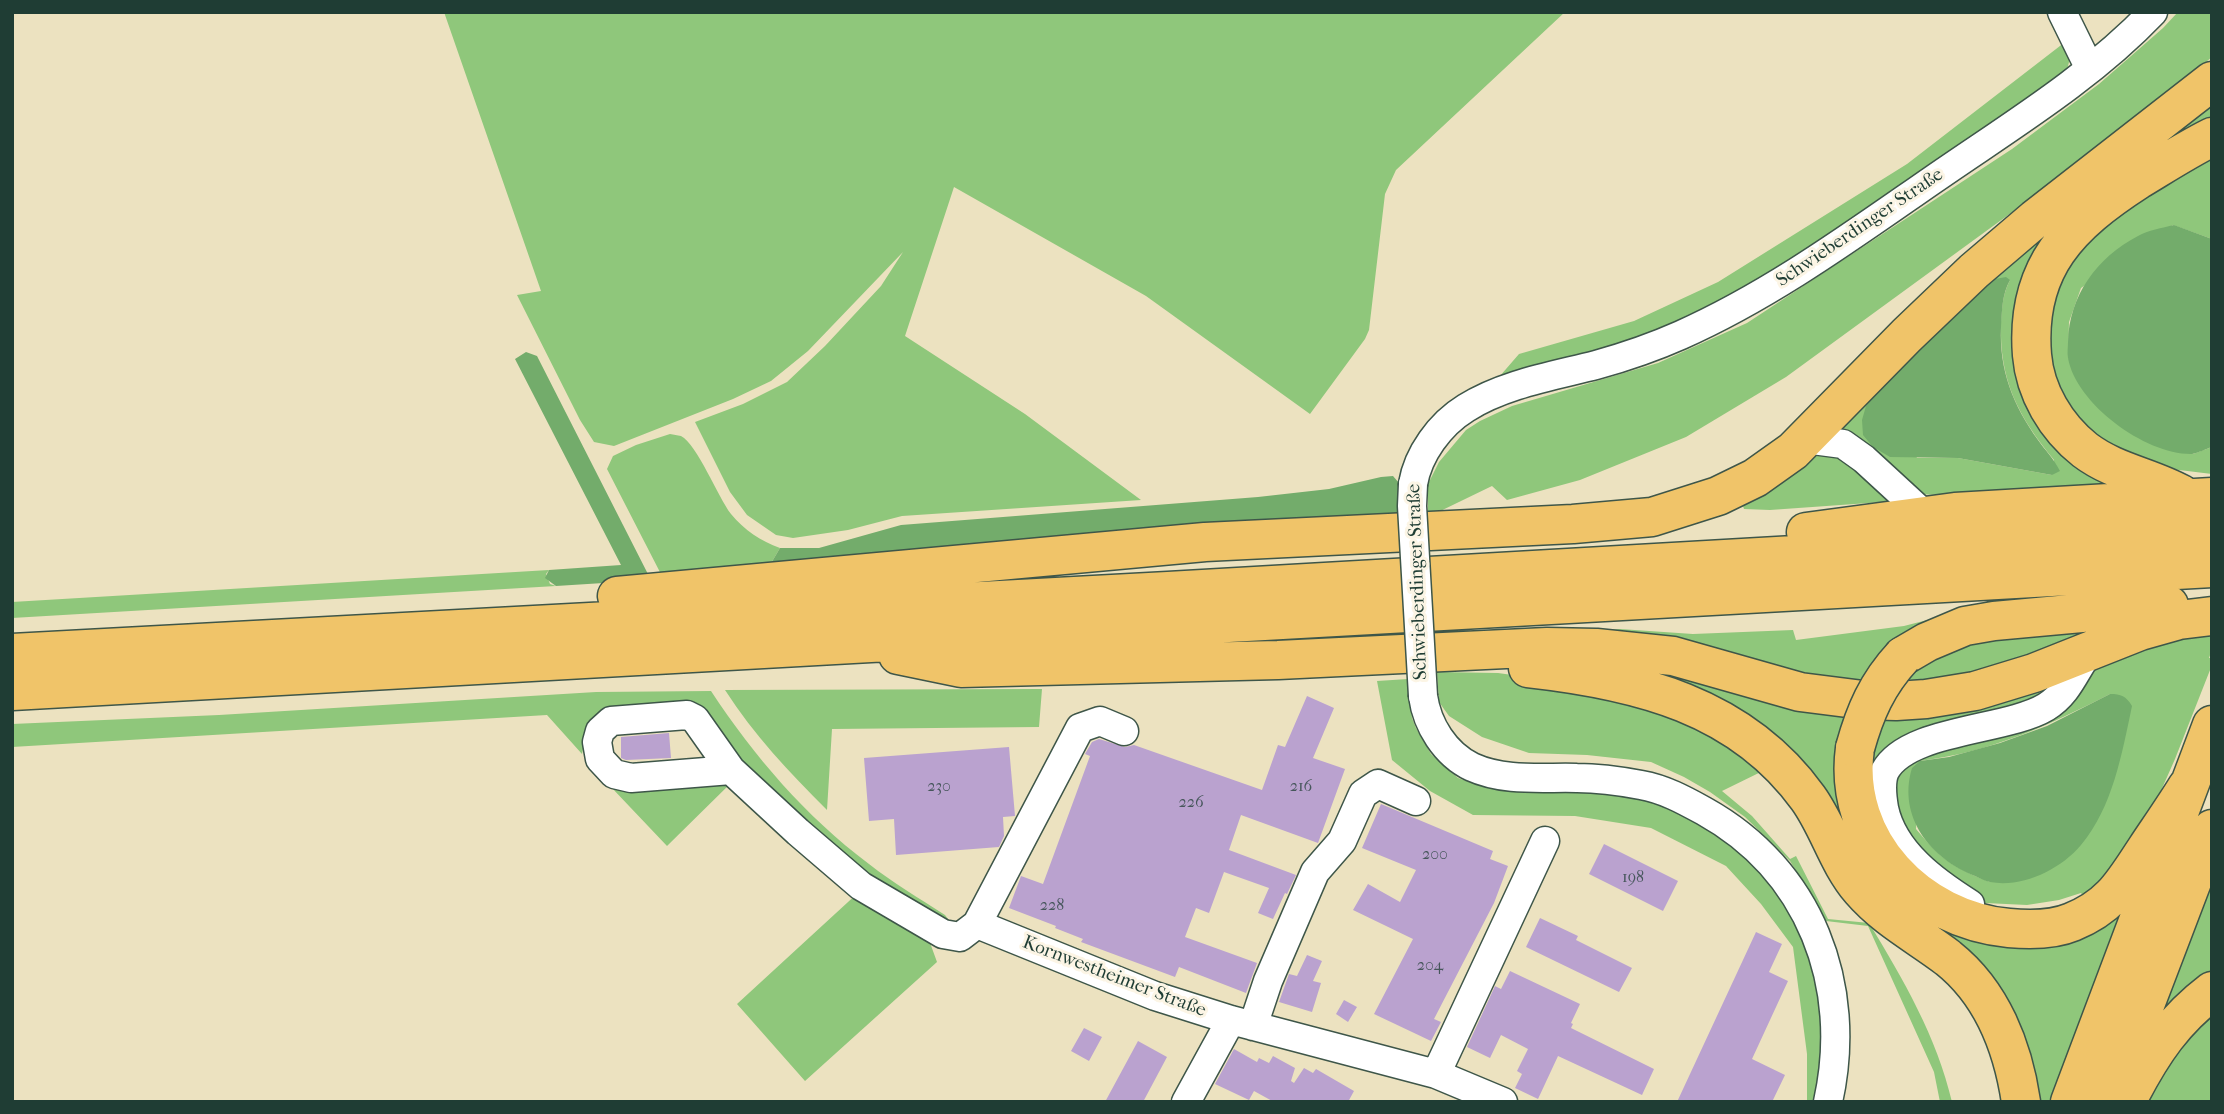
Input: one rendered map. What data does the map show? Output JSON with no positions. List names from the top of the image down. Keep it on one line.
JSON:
{"streets":{"street":["Schwieberdinger Straße","Kornwestheimer Straße"]},"house_numbers":["230","216","226","200","198","228","204"]}
